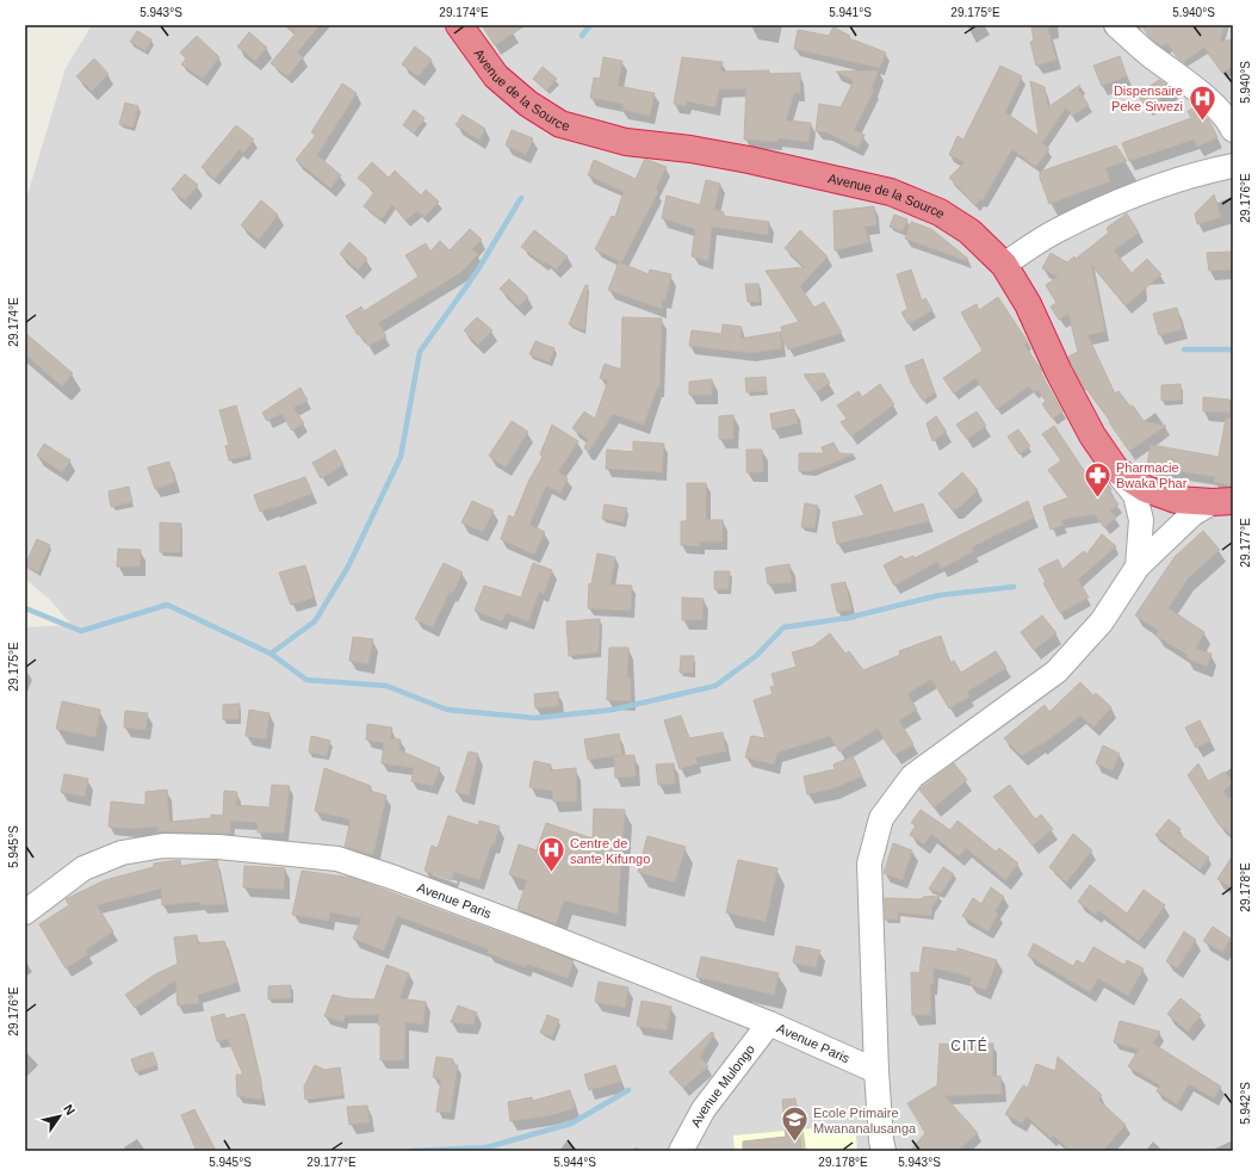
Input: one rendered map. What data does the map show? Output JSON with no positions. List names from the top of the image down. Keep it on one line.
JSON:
{"streets":{"highway":["Avenue de la Source"],"street":["Avenue Paris","Avenue Mulongo"]},"crossings":[["Avenue Paris","Avenue Mulongo"]],"districts":["CITÉ"],"places":{"hospital":["Dispensaire Peke Siwezi","Centre de sante Kifungo"],"pharmacy":["Pharmacie Bwaka Phar"],"school or university":["Ecole Primaire Mwananalusanga"]},"north":"top right","coordinates":["5.943°S","29.174°E","5.941°S","29.175°E","5.940°S","29.176°E","29.177°E","5.945°S","29.178°E","5.942°S","5.944°S"]}
